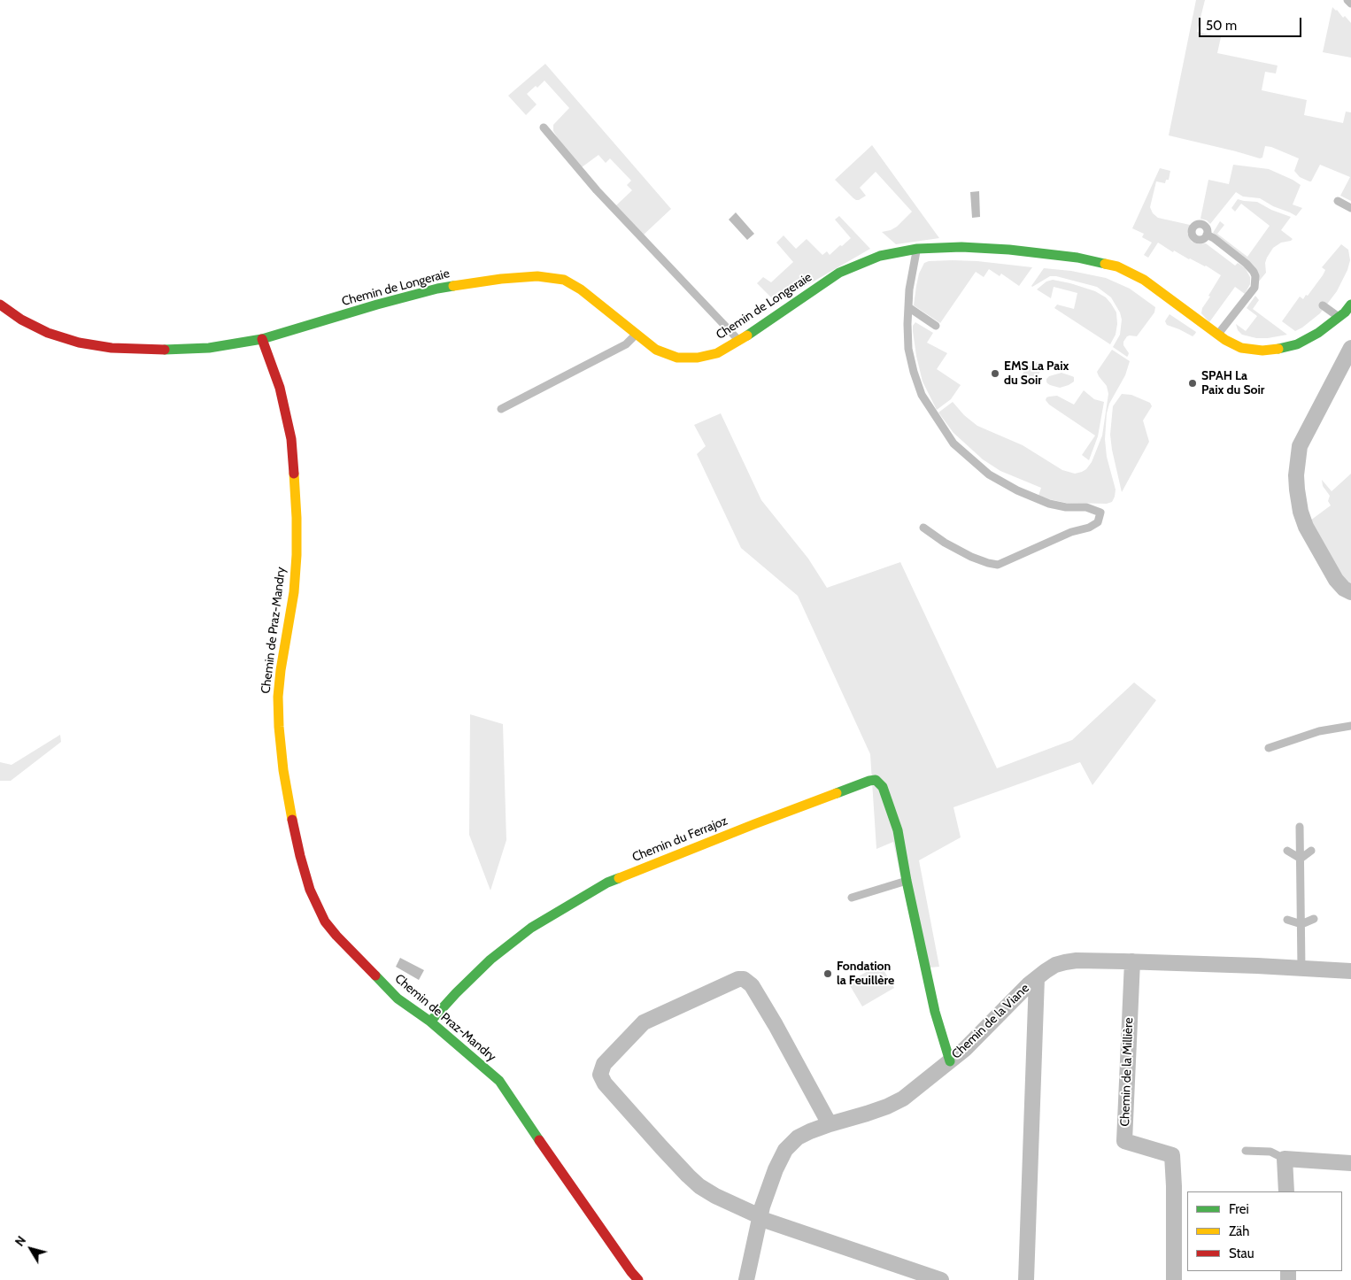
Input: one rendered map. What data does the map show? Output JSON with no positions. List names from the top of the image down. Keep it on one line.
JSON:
{"streets":{"street":["Chemin de Longeraie","Chemin de Praz-Mandry","Chemin du Ferrajoz","Chemin de la Viane","Chemin de la Millière"]},"crossings":[["Chemin de Longeraie","Chemin de Praz-Mandry"],["Chemin de Praz-Mandry","Chemin du Ferrajoz"],["Chemin de la Viane","Chemin de la Millière"]],"places":["EMS La Paix du Soir","SPAH La Paix du Soir","Fondation la Feuillère"],"legend":["Frei","Zäh","Stau"],"scale_bar":"50 m","north":"top left"}
